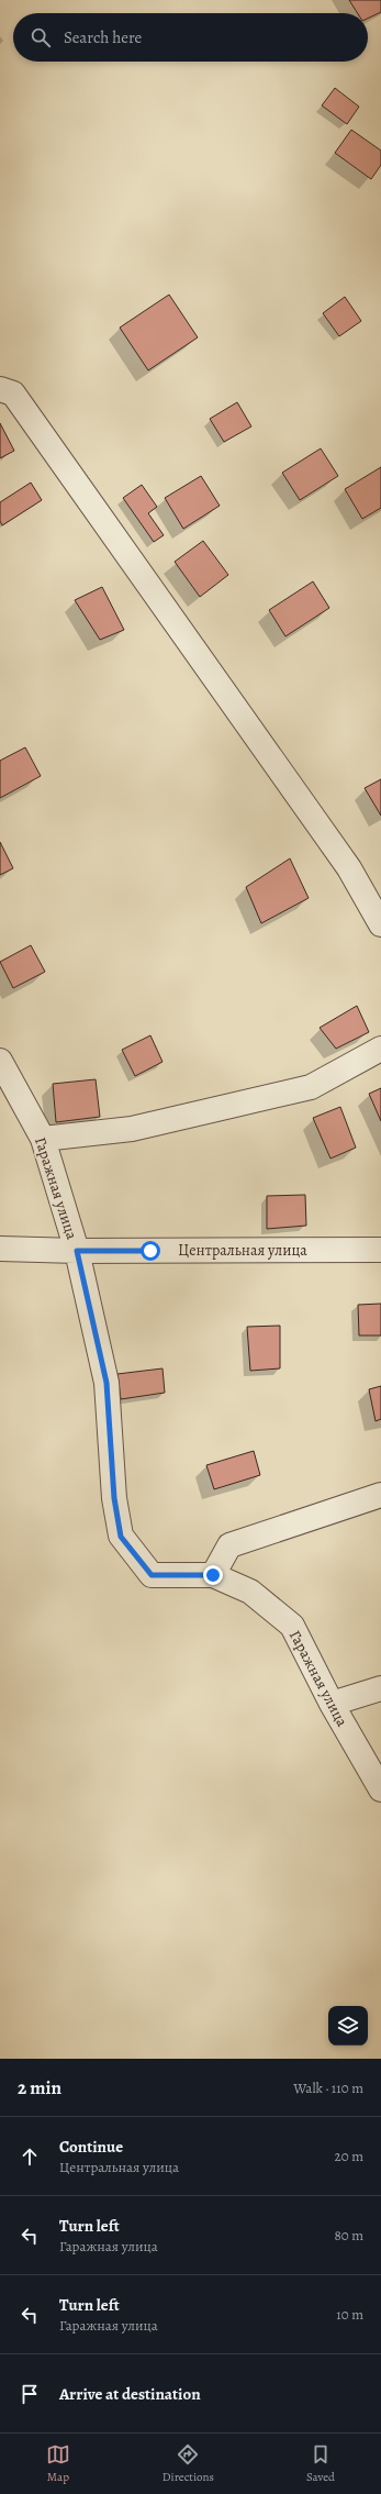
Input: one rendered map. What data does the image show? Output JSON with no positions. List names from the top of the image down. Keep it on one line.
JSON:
{"streets":{"street":["Гаражная улица","Центральная улица"]},"crossings":[["Гаражная улица","Центральная улица"]],"page":{"search":"Search here","heading":["2 min","Walk · 110 m"],"list":[["Continue","Центральная улица","20 m"],["Turn left","Гаражная улица","80 m"],["Turn left","Гаражная улица","10 m"],"Arrive at destination"],"nav":["Map","Directions","Saved"]}}
